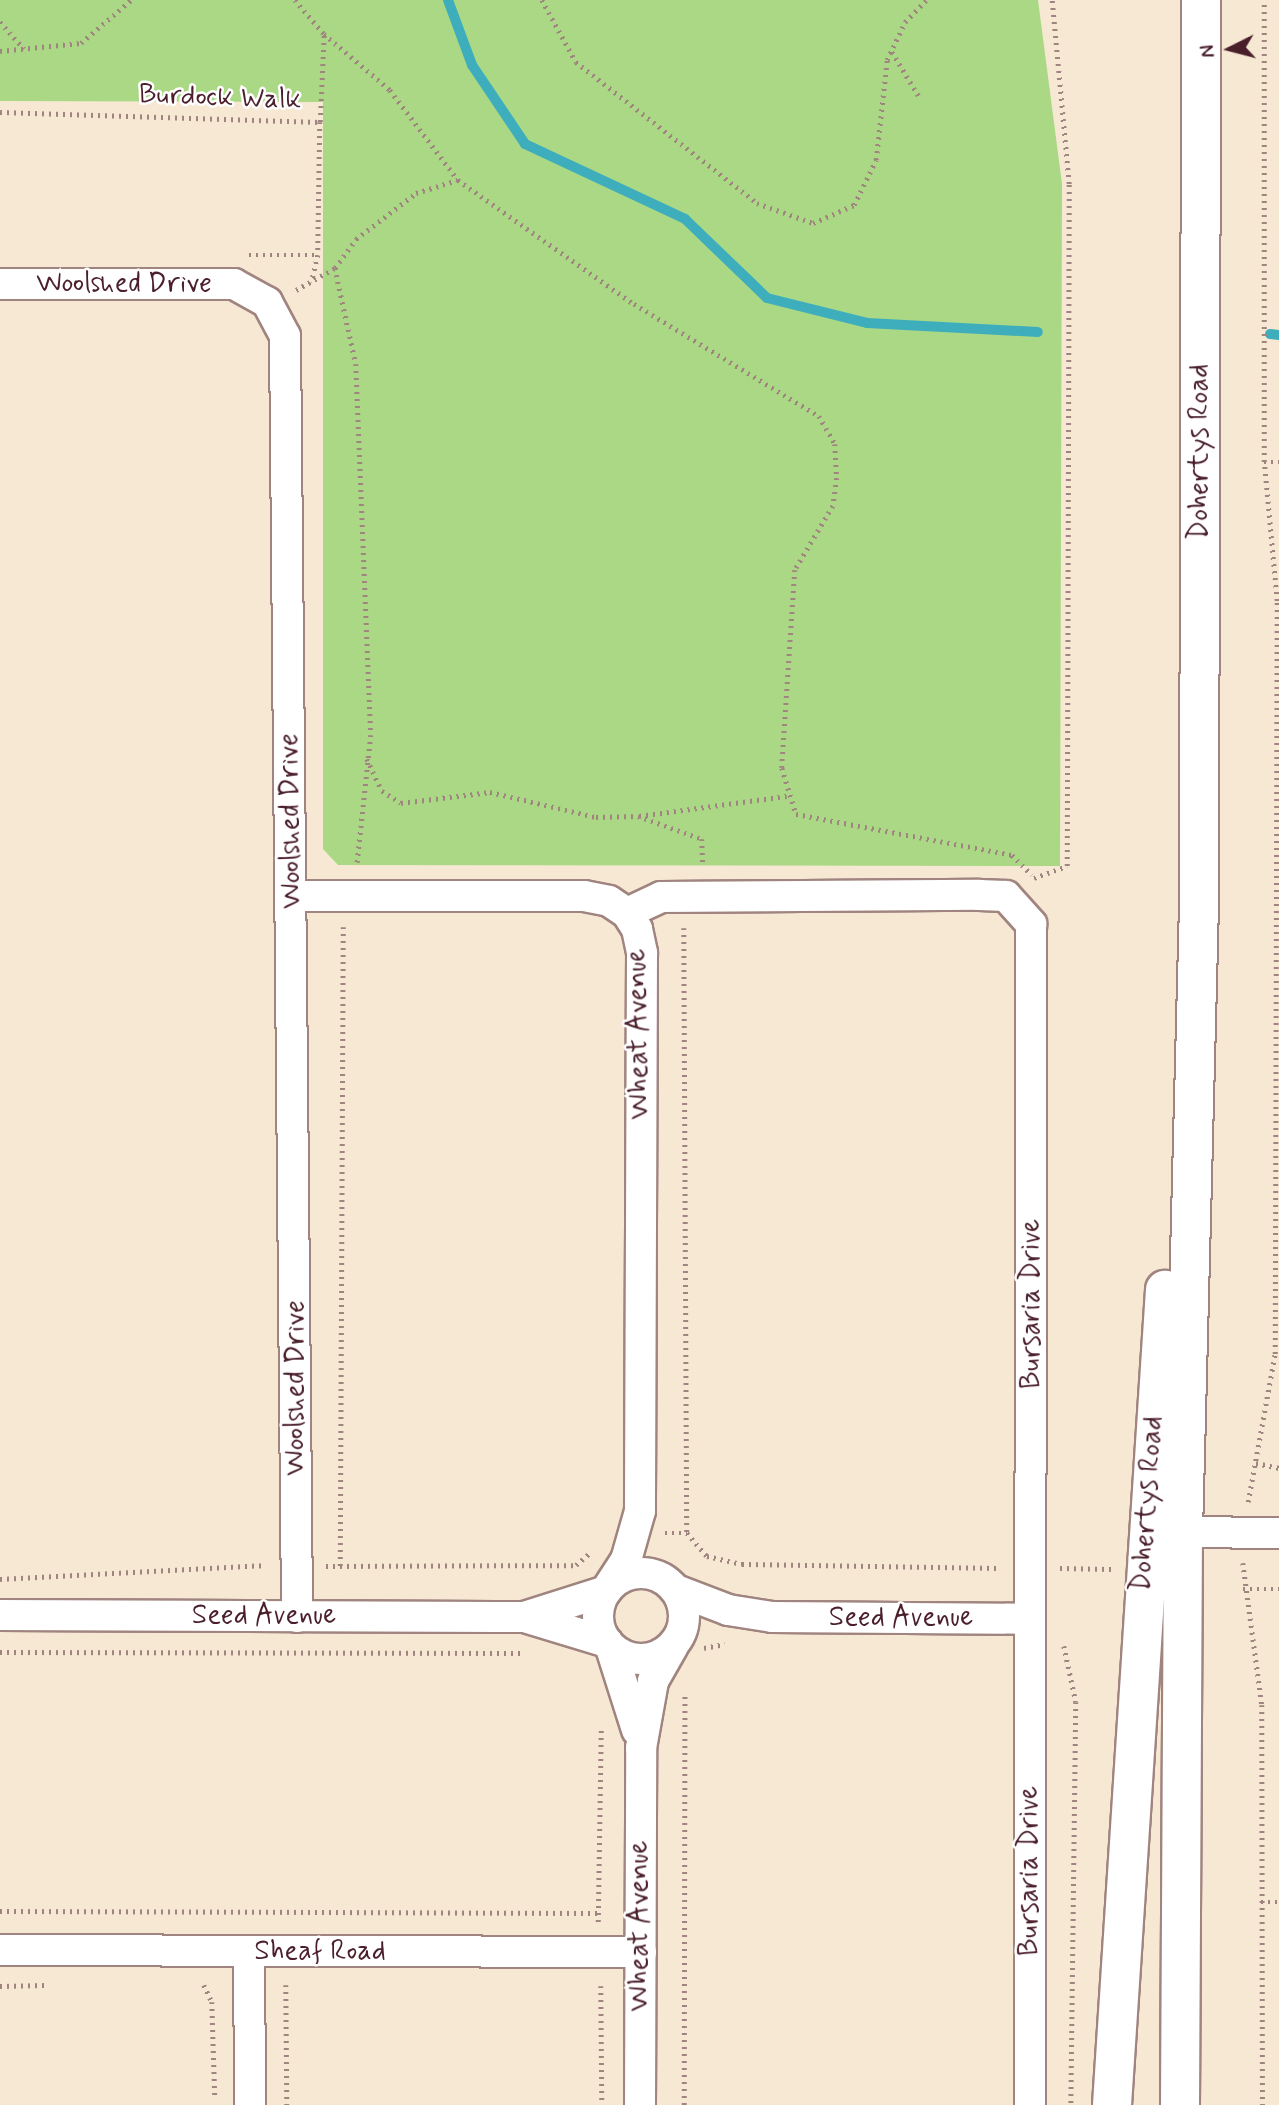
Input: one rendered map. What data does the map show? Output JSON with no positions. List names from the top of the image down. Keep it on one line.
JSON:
{"streets":{"main road":["Dohertys Road"],"street":["Woolshed Drive","Wheat Avenue","Bursaria Drive","Seed Avenue","Sheaf Road"],"path":["Burdock Walk"]},"crossings":[["Woolshed Drive","Wheat Avenue"],["Woolshed Drive","Seed Avenue"],["Wheat Avenue","Seed Avenue"],["Wheat Avenue","Sheaf Road"],["Bursaria Drive","Seed Avenue"]],"north":"left"}
